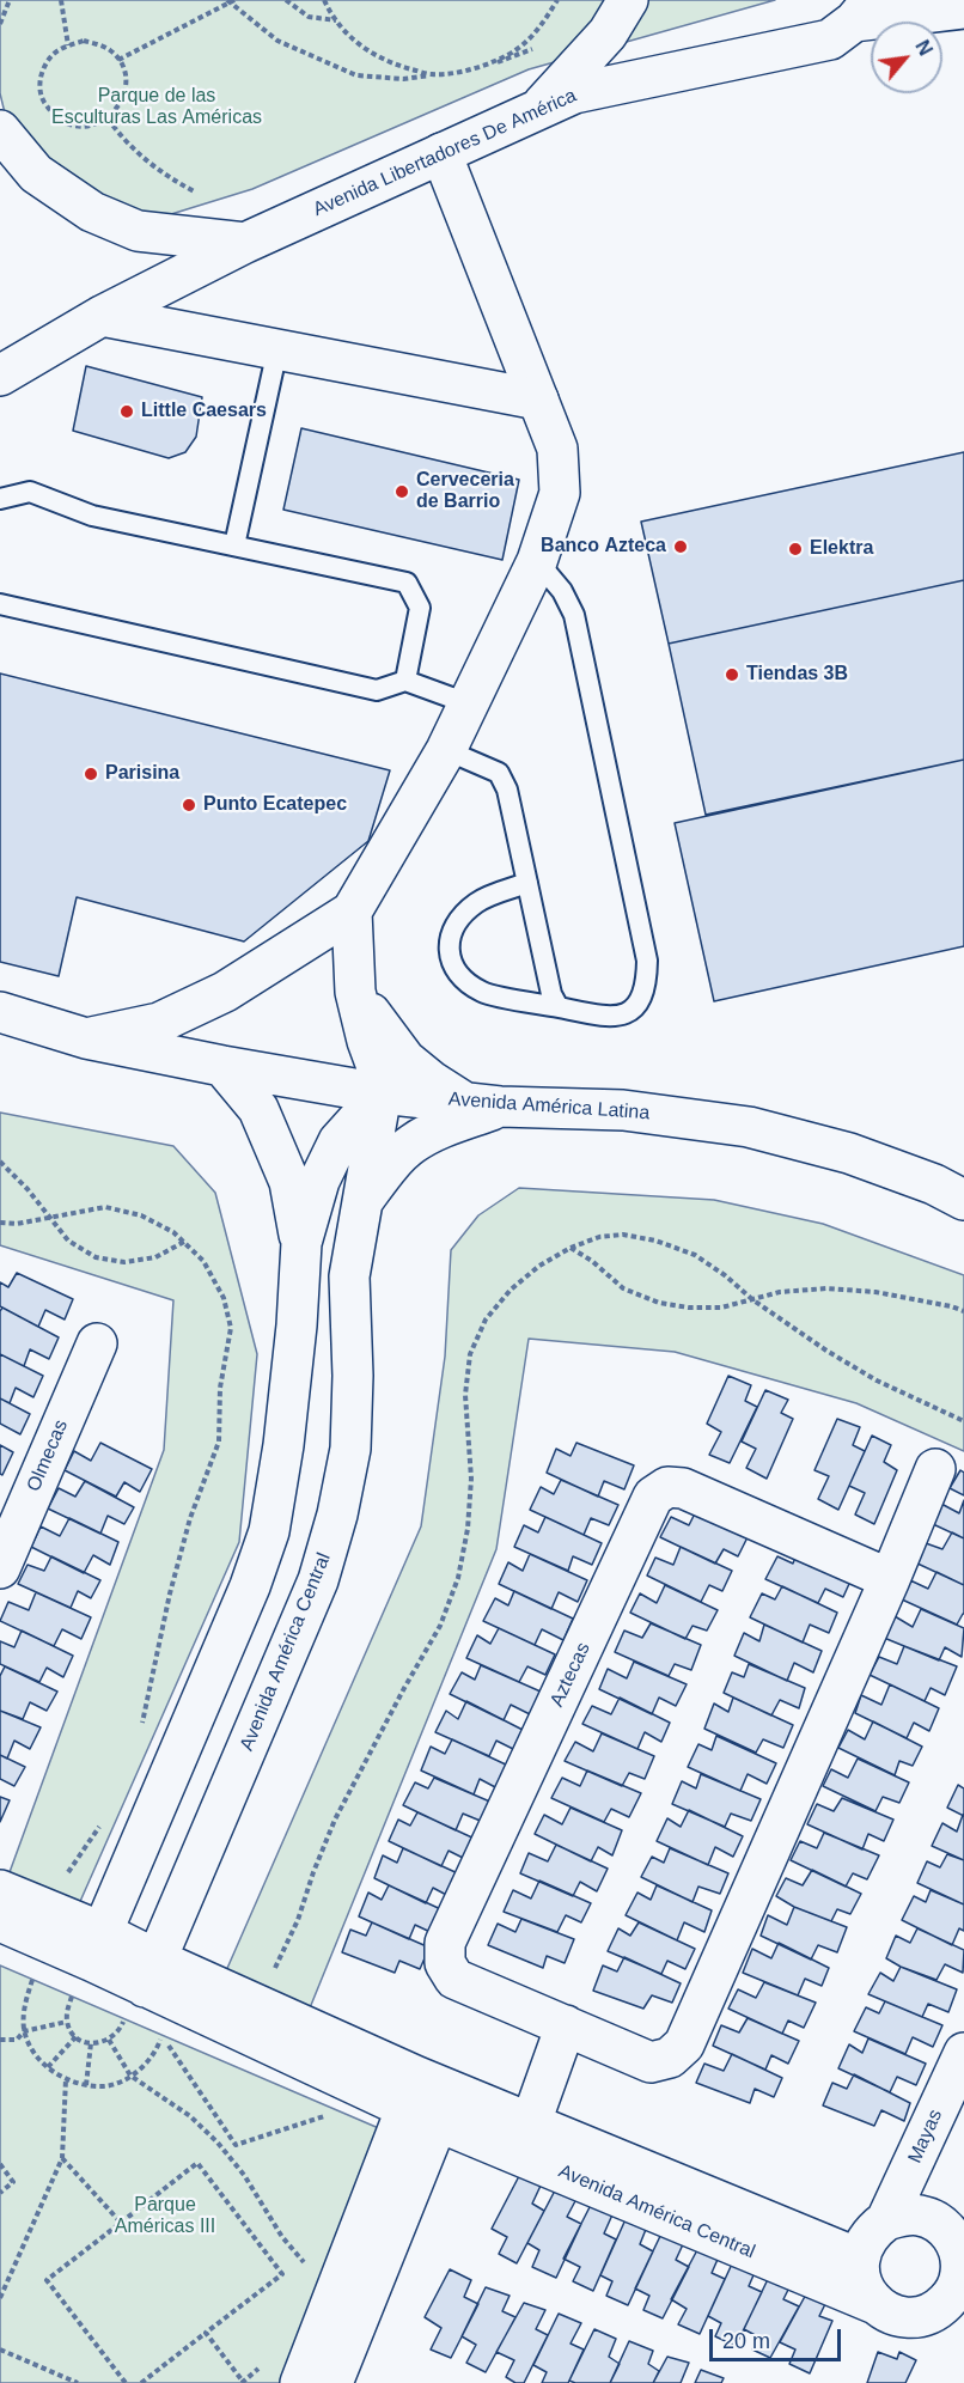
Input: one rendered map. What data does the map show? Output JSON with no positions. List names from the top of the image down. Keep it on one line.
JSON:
{"streets":{"street":["Avenida Libertadores De América","Avenida América Latina","Olmecas","Avenida América Central","Aztecas","Mayas"]},"crossings":[["Avenida América Latina","Avenida América Central"],["Avenida América Central","Mayas"]],"parks":["Parque de las Esculturas Las Américas","Parque Américas III"],"places":["Little Caesars","Cerveceria de Barrio","Banco Azteca","Elektra","Tiendas 3B","Parisina","Punto Ecatepec"],"scale_bar":"20 m","north":"top right"}
